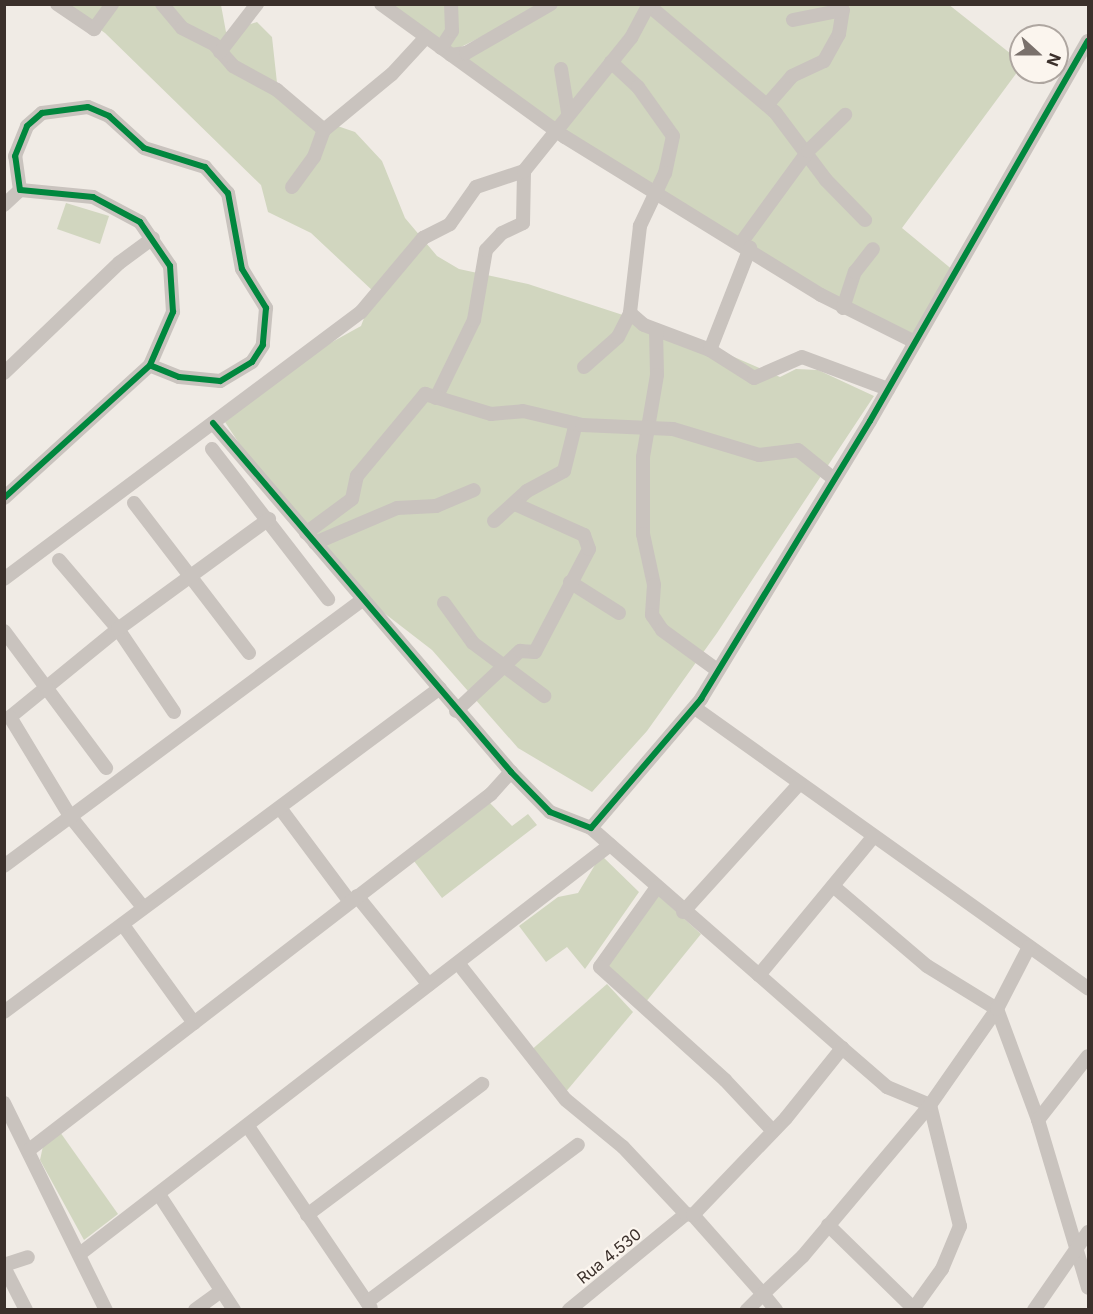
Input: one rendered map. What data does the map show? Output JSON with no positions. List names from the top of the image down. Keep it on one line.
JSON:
{"streets":{"street":["Rua 4.530"]},"north":"right"}
